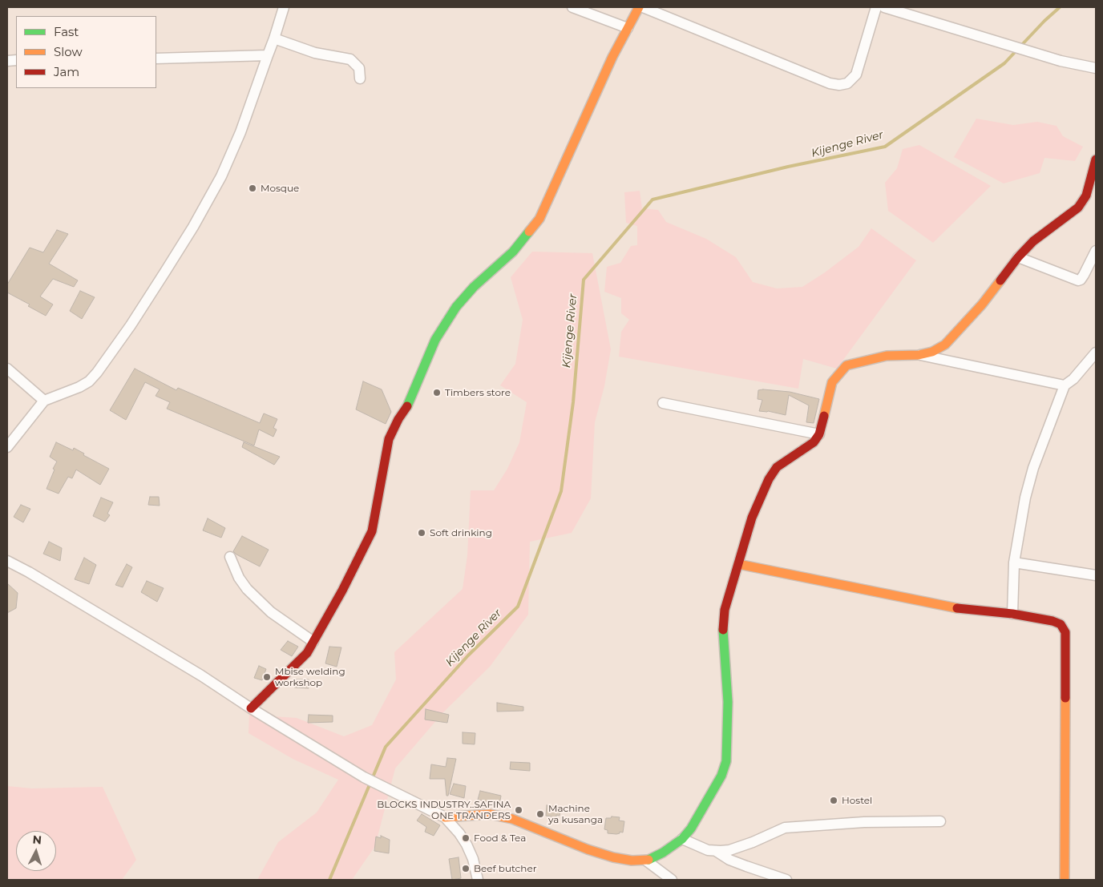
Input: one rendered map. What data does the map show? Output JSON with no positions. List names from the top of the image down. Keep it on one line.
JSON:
{"water":["Kijenge River"],"places":["Mosque","Timbers store","Soft drinking","Mbise welding workshop","Hostel","BLOCKS INDUSTRY..SAFINA ONE TRANDERS","Machine ya kusanga","Food & Tea","Beef butcher"],"legend":["Fast","Slow","Jam"],"north":"top"}
